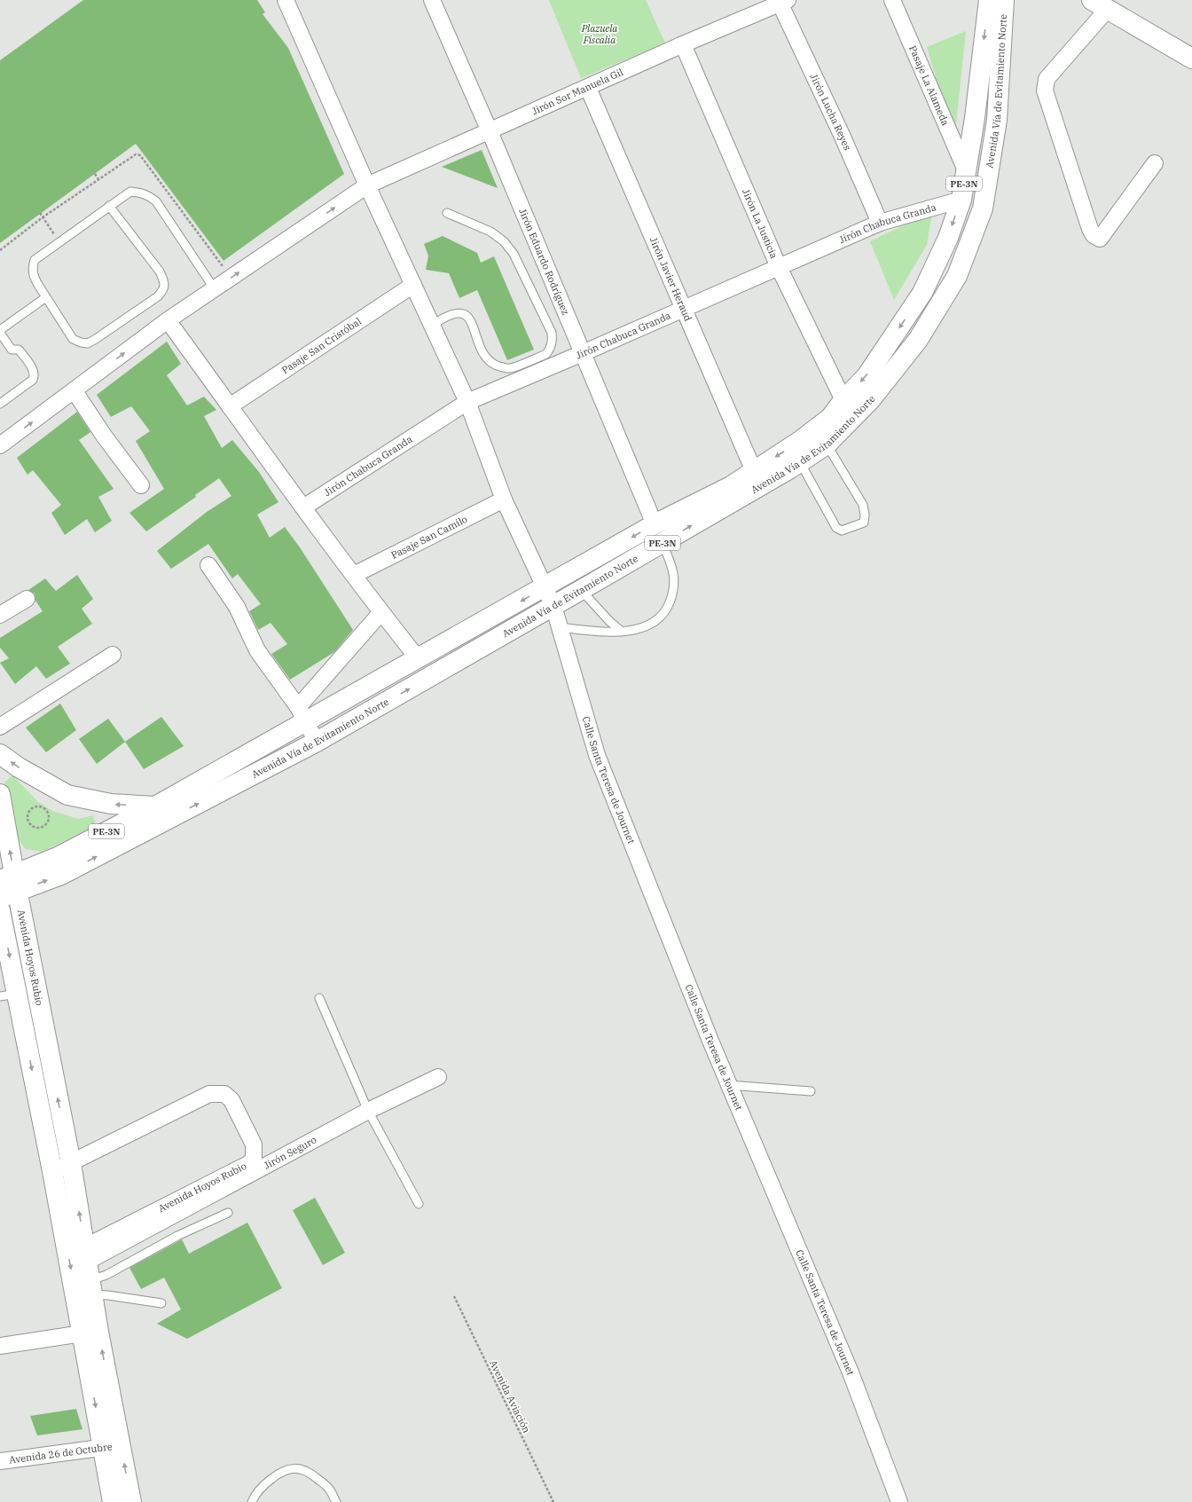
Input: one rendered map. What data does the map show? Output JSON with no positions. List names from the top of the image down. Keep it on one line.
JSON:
{"streets":{"main road":["Avenida Vía de Evitamiento Norte","PE-3N","Avenida Hoyos Rubio"],"street":["Pasaje La Alameda","Jirón Sor Manuela Gil","Jirón Lucha Reyes","Jirón La Justicia","Jirón Chabuca Granda","Jirón Eduardo Rodríguez","Jirón Javier Heraud","Pasaje San Cristóbal","Pasaje San Camilo","Calle Santa Teresa de Journet","Jirón Seguro","Avenida 26 de Octubre"],"path":["Avenida Aviación"]},"crossings":[["Pasaje La Alameda","Avenida Vía de Evitamiento Norte"],["Avenida Vía de Evitamiento Norte","Jirón La Justicia"],["Avenida Vía de Evitamiento Norte","Jirón Chabuca Granda"],["Avenida Vía de Evitamiento Norte","Jirón Eduardo Rodríguez"],["Avenida Vía de Evitamiento Norte","Jirón Javier Heraud"],["Avenida Vía de Evitamiento Norte","Calle Santa Teresa de Journet"],["Avenida Vía de Evitamiento Norte","Avenida Hoyos Rubio"],["Jirón Sor Manuela Gil","Jirón Lucha Reyes"],["Jirón Sor Manuela Gil","Jirón La Justicia"],["Jirón Sor Manuela Gil","Jirón Eduardo Rodríguez"],["Jirón Sor Manuela Gil","Jirón Javier Heraud"],["Jirón Sor Manuela Gil","Calle Santa Teresa de Journet"],["Jirón Lucha Reyes","Jirón Chabuca Granda"],["Jirón La Justicia","Jirón Chabuca Granda"],["Jirón Chabuca Granda","Jirón Eduardo Rodríguez"],["Jirón Chabuca Granda","Jirón Javier Heraud"],["Jirón Chabuca Granda","Calle Santa Teresa de Journet"],["Pasaje San Cristóbal","Calle Santa Teresa de Journet"],["Pasaje San Camilo","Calle Santa Teresa de Journet"],["Avenida Hoyos Rubio","Jirón Seguro"],["Avenida Hoyos Rubio","Avenida 26 de Octubre"]],"one_way":["Jirón Sor Manuela Gil"],"parks":["Plazuela Fiscalia"]}
